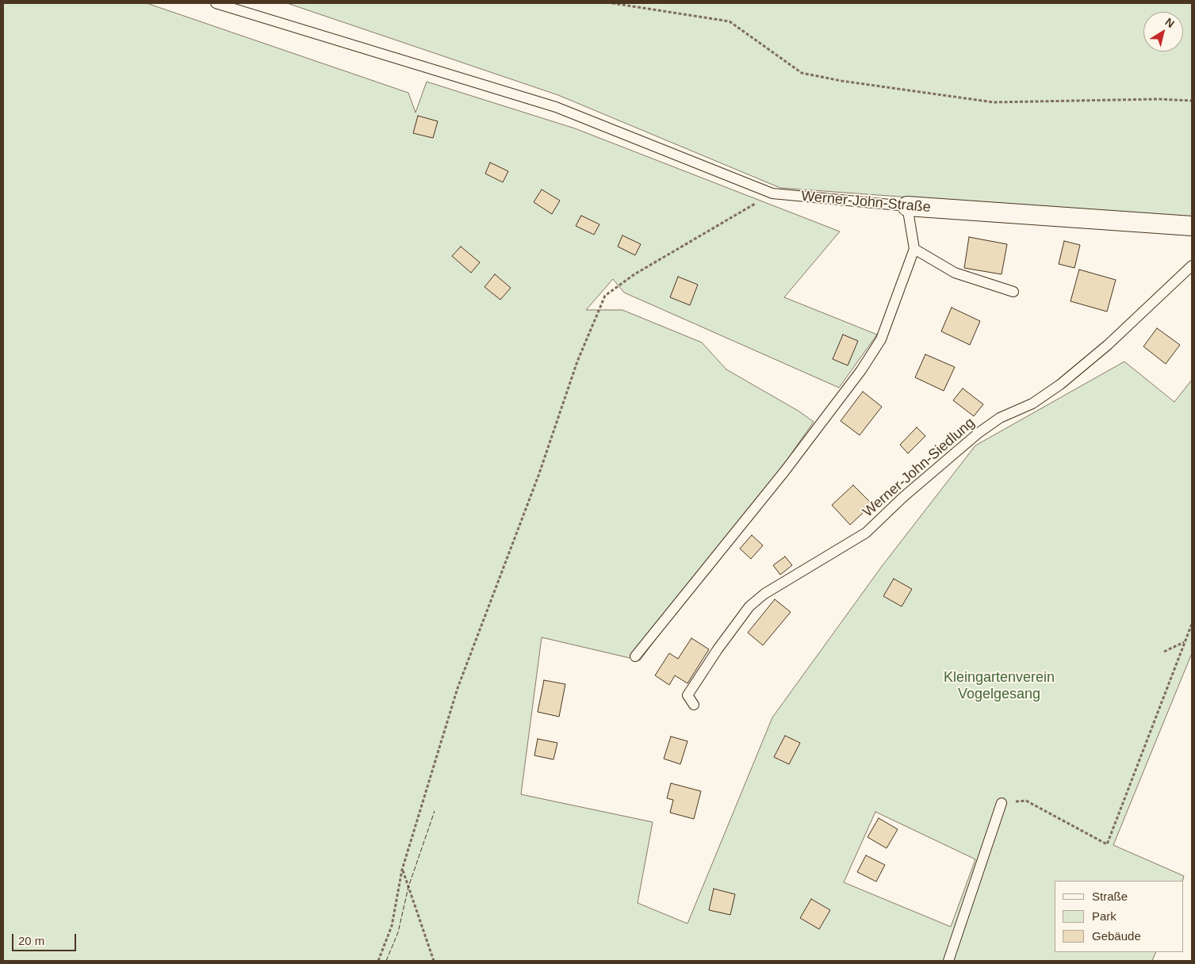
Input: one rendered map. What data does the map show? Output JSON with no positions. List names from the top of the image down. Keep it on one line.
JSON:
{"streets":{"street":["Werner-John-Straße"],"lane":["Werner-John-Siedlung"]},"parks":["Kleingartenverein Vogelgesang"],"legend":["Straße","Park","Gebäude"],"scale_bar":"20 m","north":"top right"}
